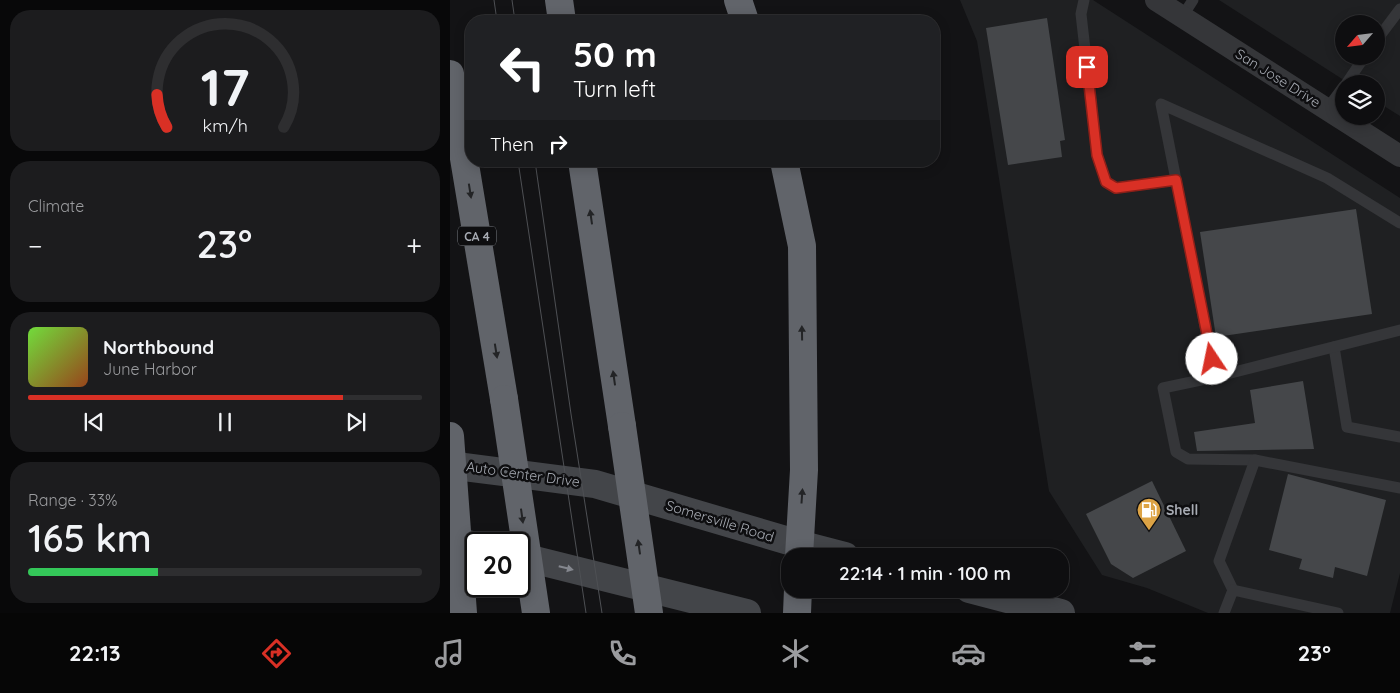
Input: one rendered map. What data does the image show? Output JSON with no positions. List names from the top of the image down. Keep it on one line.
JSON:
{"streets":{"highway":["CA 4"],"main road":["Auto Center Drive","Somersville Road"],"street":["San Jose Drive"]},"crossings":[["Auto Center Drive","Somersville Road"]],"places":{"fuel station":["Shell"]},"north":"bottom left","page":{"turn":["50 m","Turn left"],"then":"Then","tile":["Climate",["Range · 33%","165 km"]],"heat":["−","23°","+"],"song":["Northbound","June Harbor"],"limit":"20","trip":"22:14 · 1 min · 100 m","tabs":["22:13","23°"],"gauge":["17","km/h"]}}
